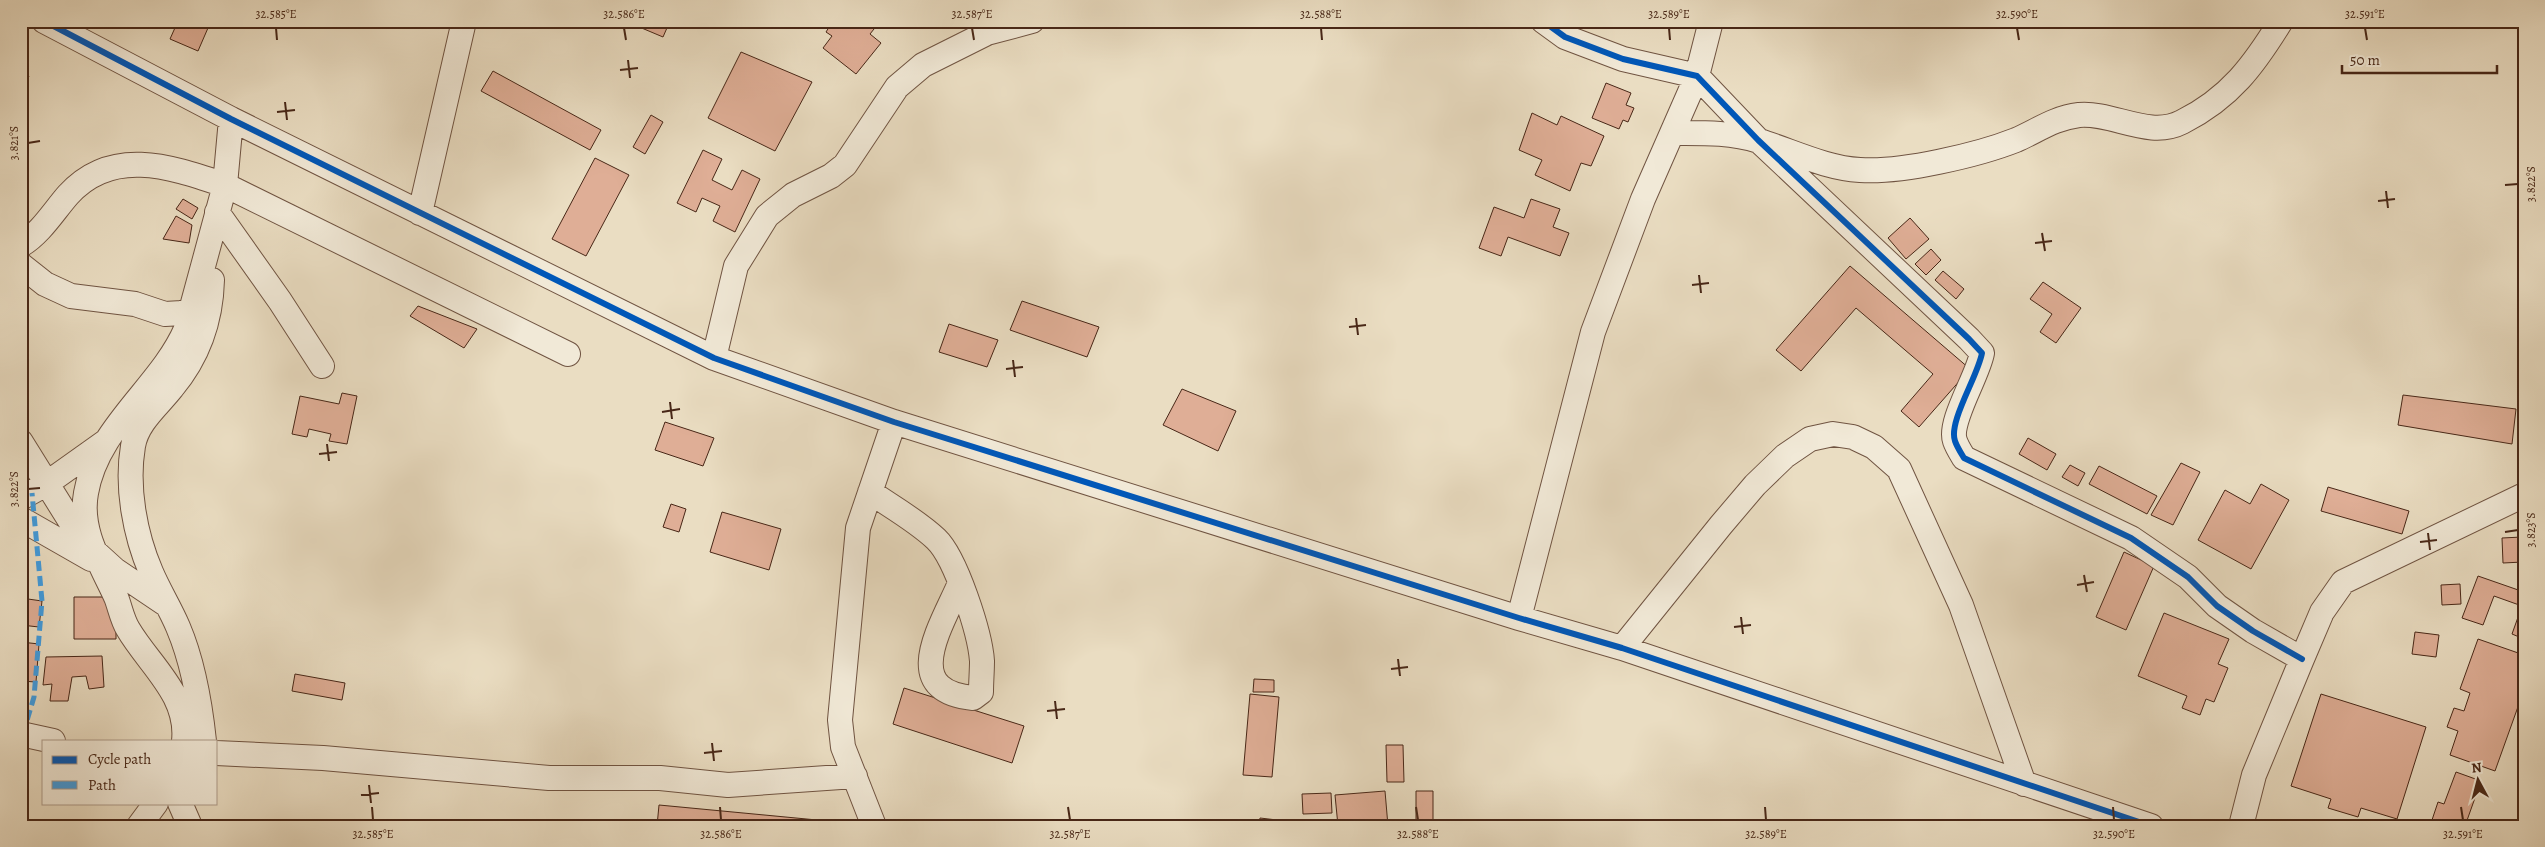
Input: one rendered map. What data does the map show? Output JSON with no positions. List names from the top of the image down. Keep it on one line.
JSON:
{"legend":["Cycle path","Path"],"scale_bar":"50 m","north":"top","coordinates":["32.585°E","32.586°E","32.587°E","32.588°E","32.589°E","32.590°E","32.591°E","3.821°S","3.822°S","3.823°S"]}
